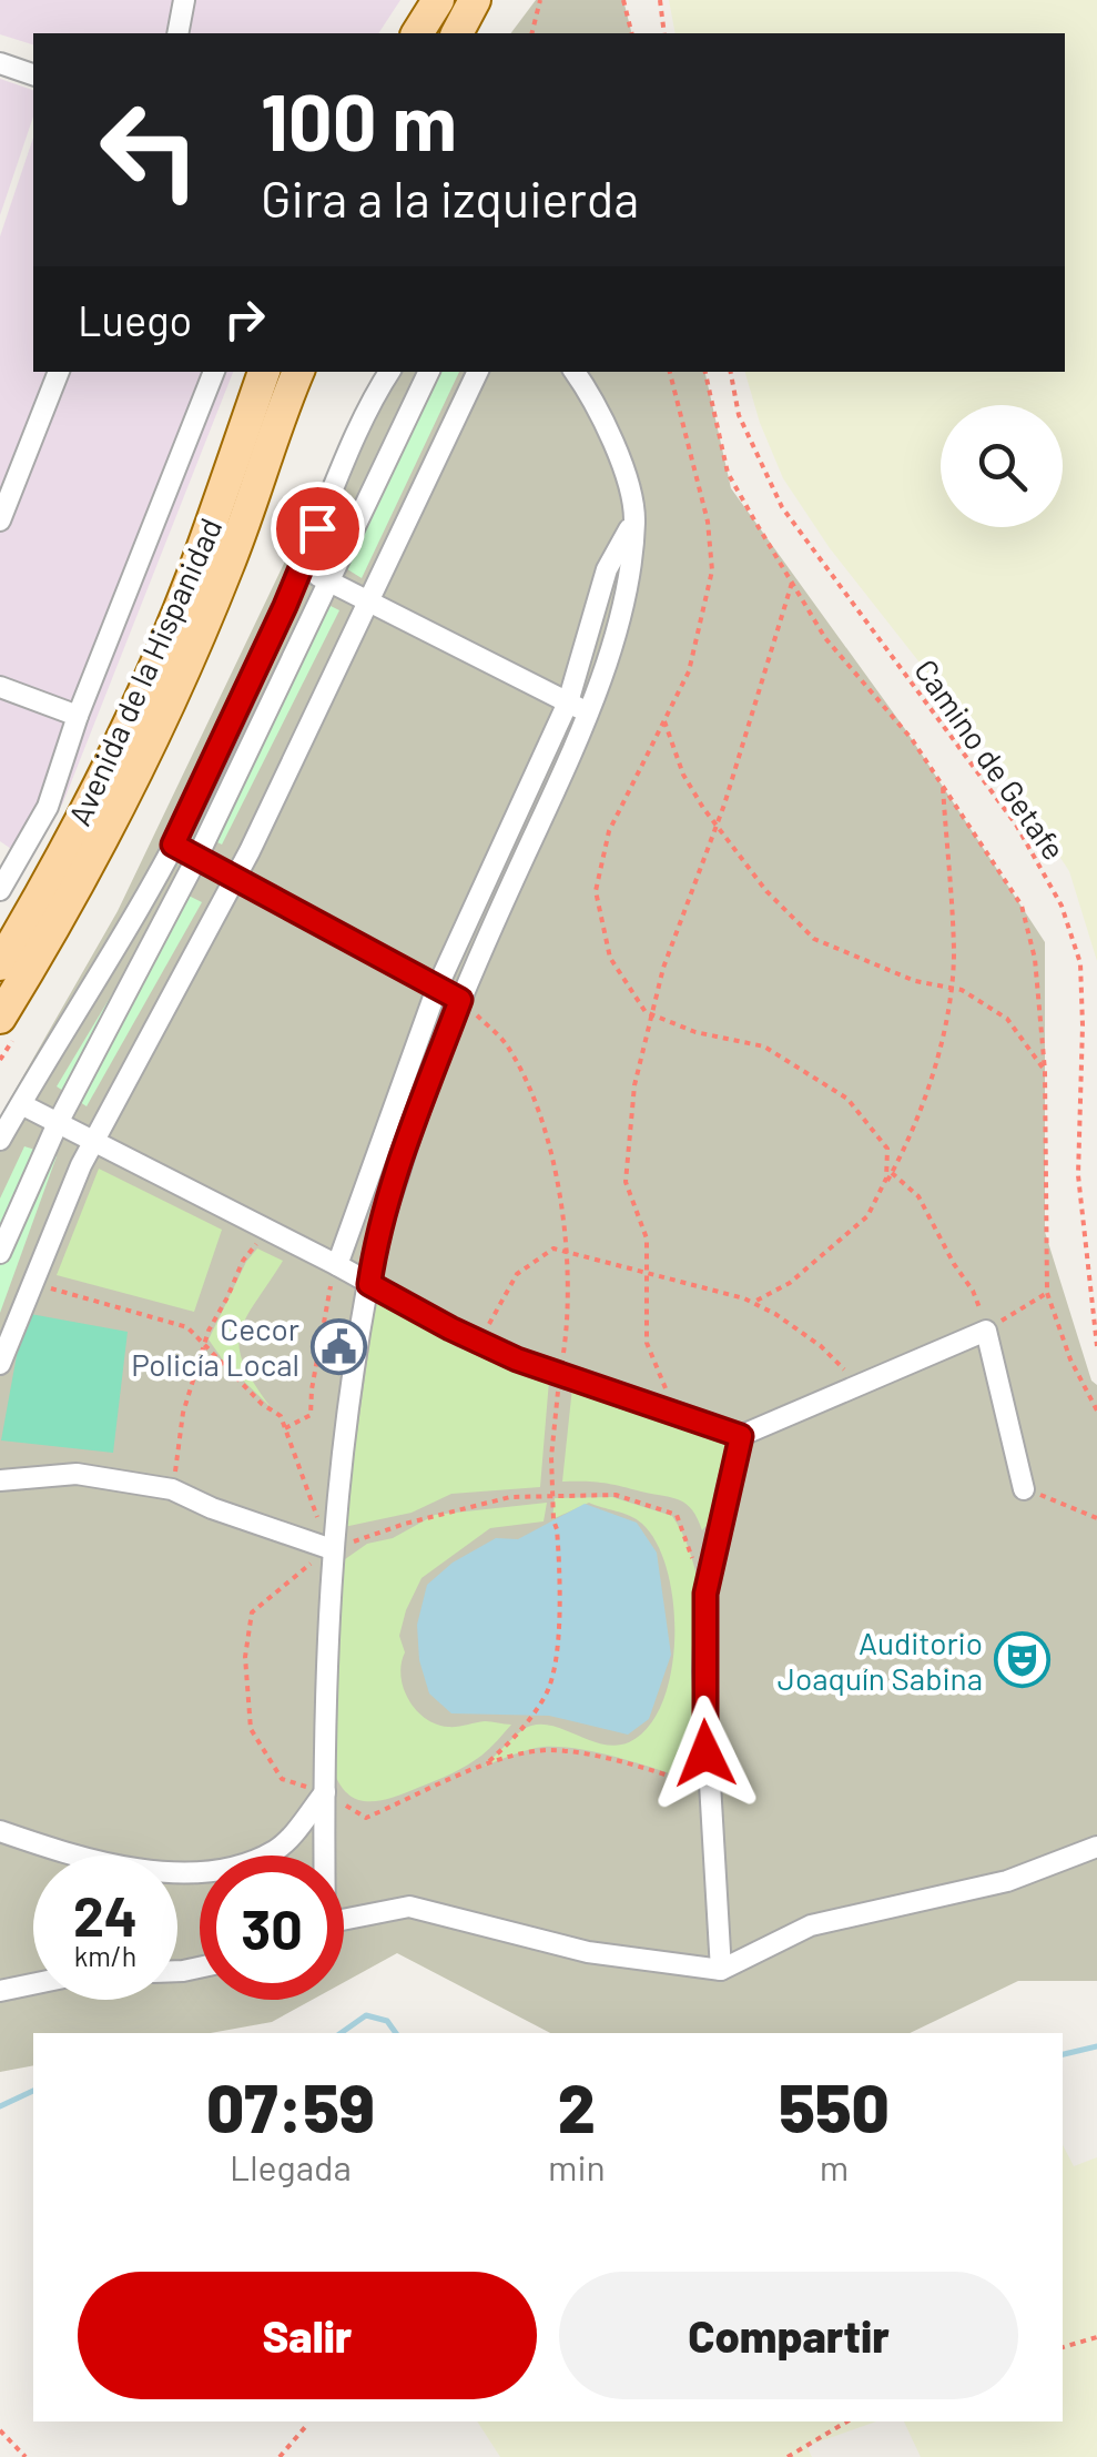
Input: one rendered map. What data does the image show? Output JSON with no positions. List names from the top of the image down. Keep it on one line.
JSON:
{"streets":{"main road":["Avenida de la Hispanidad"],"path":["Camino de Getafe"]},"places":{"public building":["Cecor Policía Local"],"theatre":["Auditorio Joaquín Sabina"]},"page":{"turn":["100 m","Gira a la izquierda"],"then":"Luego","speed":"24 km/h","limit":"30","eta":["07:59","Llegada","2","min","550","m"],"buttons":["Salir","Compartir"]}}
